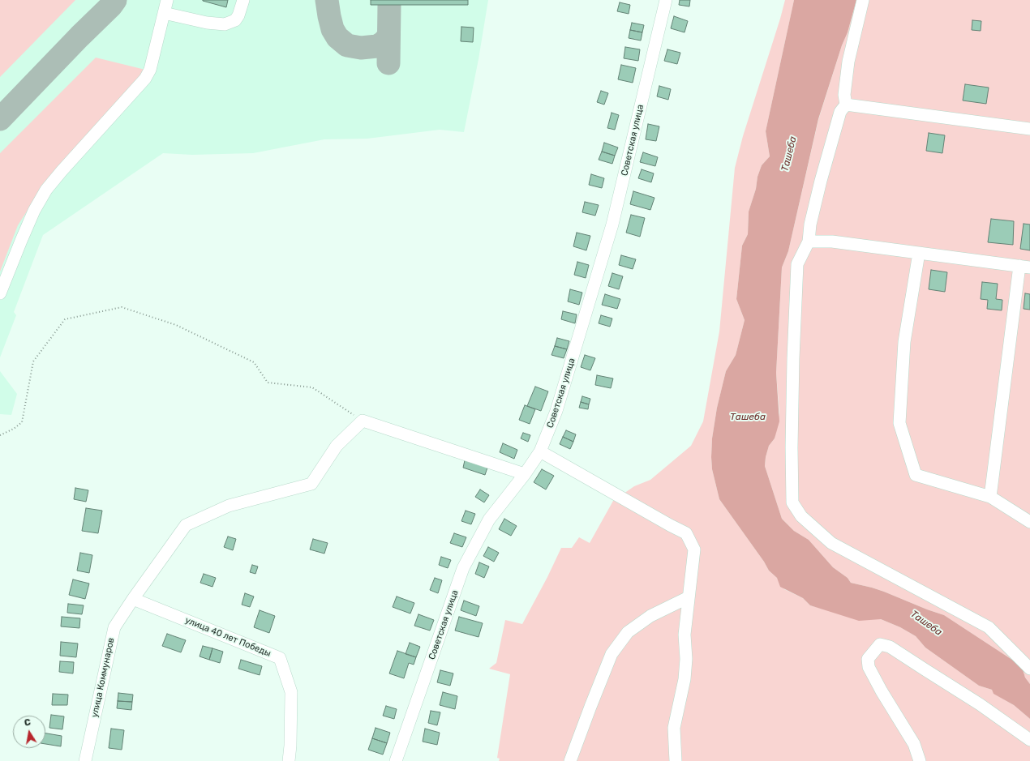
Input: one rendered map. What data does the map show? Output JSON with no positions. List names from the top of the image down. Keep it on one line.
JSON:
{"streets":{"street":["Советская улица","улица 40 лет Победы","улица Коммунаров"]},"crossings":[["улица 40 лет Победы","улица Коммунаров"]],"water":["Ташеба"],"north":"top"}
